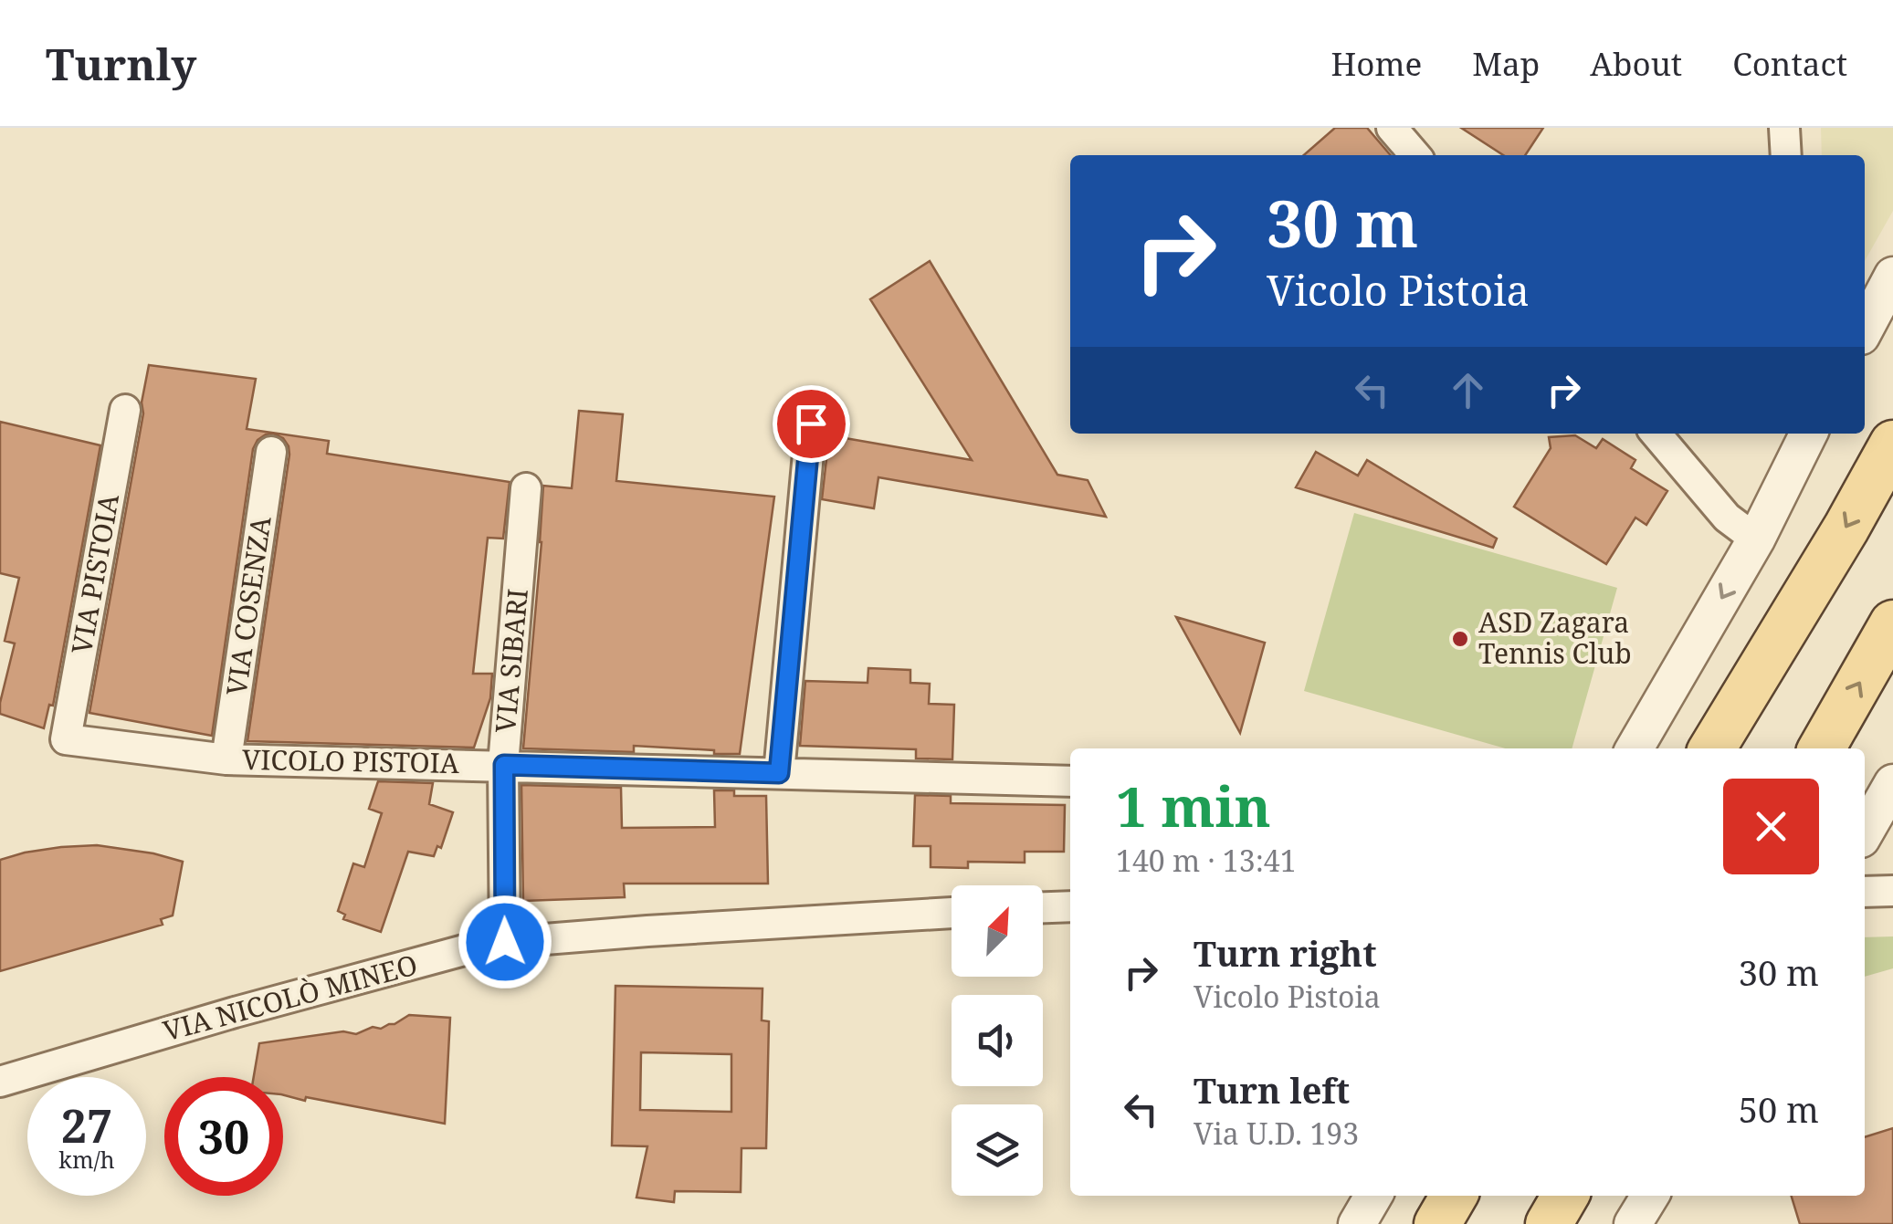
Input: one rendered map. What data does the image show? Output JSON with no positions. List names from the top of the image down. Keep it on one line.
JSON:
{"streets":{"street":["VIA PISTOIA","VIA COSENZA","VIA SIBARI","VICOLO PISTOIA","VIA NICOLÒ MINEO"]},"crossings":[["VIA PISTOIA","VICOLO PISTOIA"],["VIA COSENZA","VICOLO PISTOIA"],["VIA SIBARI","VICOLO PISTOIA"],["VIA SIBARI","VIA NICOLÒ MINEO"]],"places":["ASD Zagara Tennis Club"],"north":"top right","page":{"header":"Turnly","nav":["Home","Map","About","Contact"],"turn":["30 m","Vicolo Pistoia"],"heading":["1 min","140 m · 13:41"],"list":[{"name":"Turn right","note":"Vicolo Pistoia","value":"30 m"},{"name":"Turn left","note":"Via U.D. 193","value":"50 m"}],"speed":"27 km/h","limit":"30"}}
